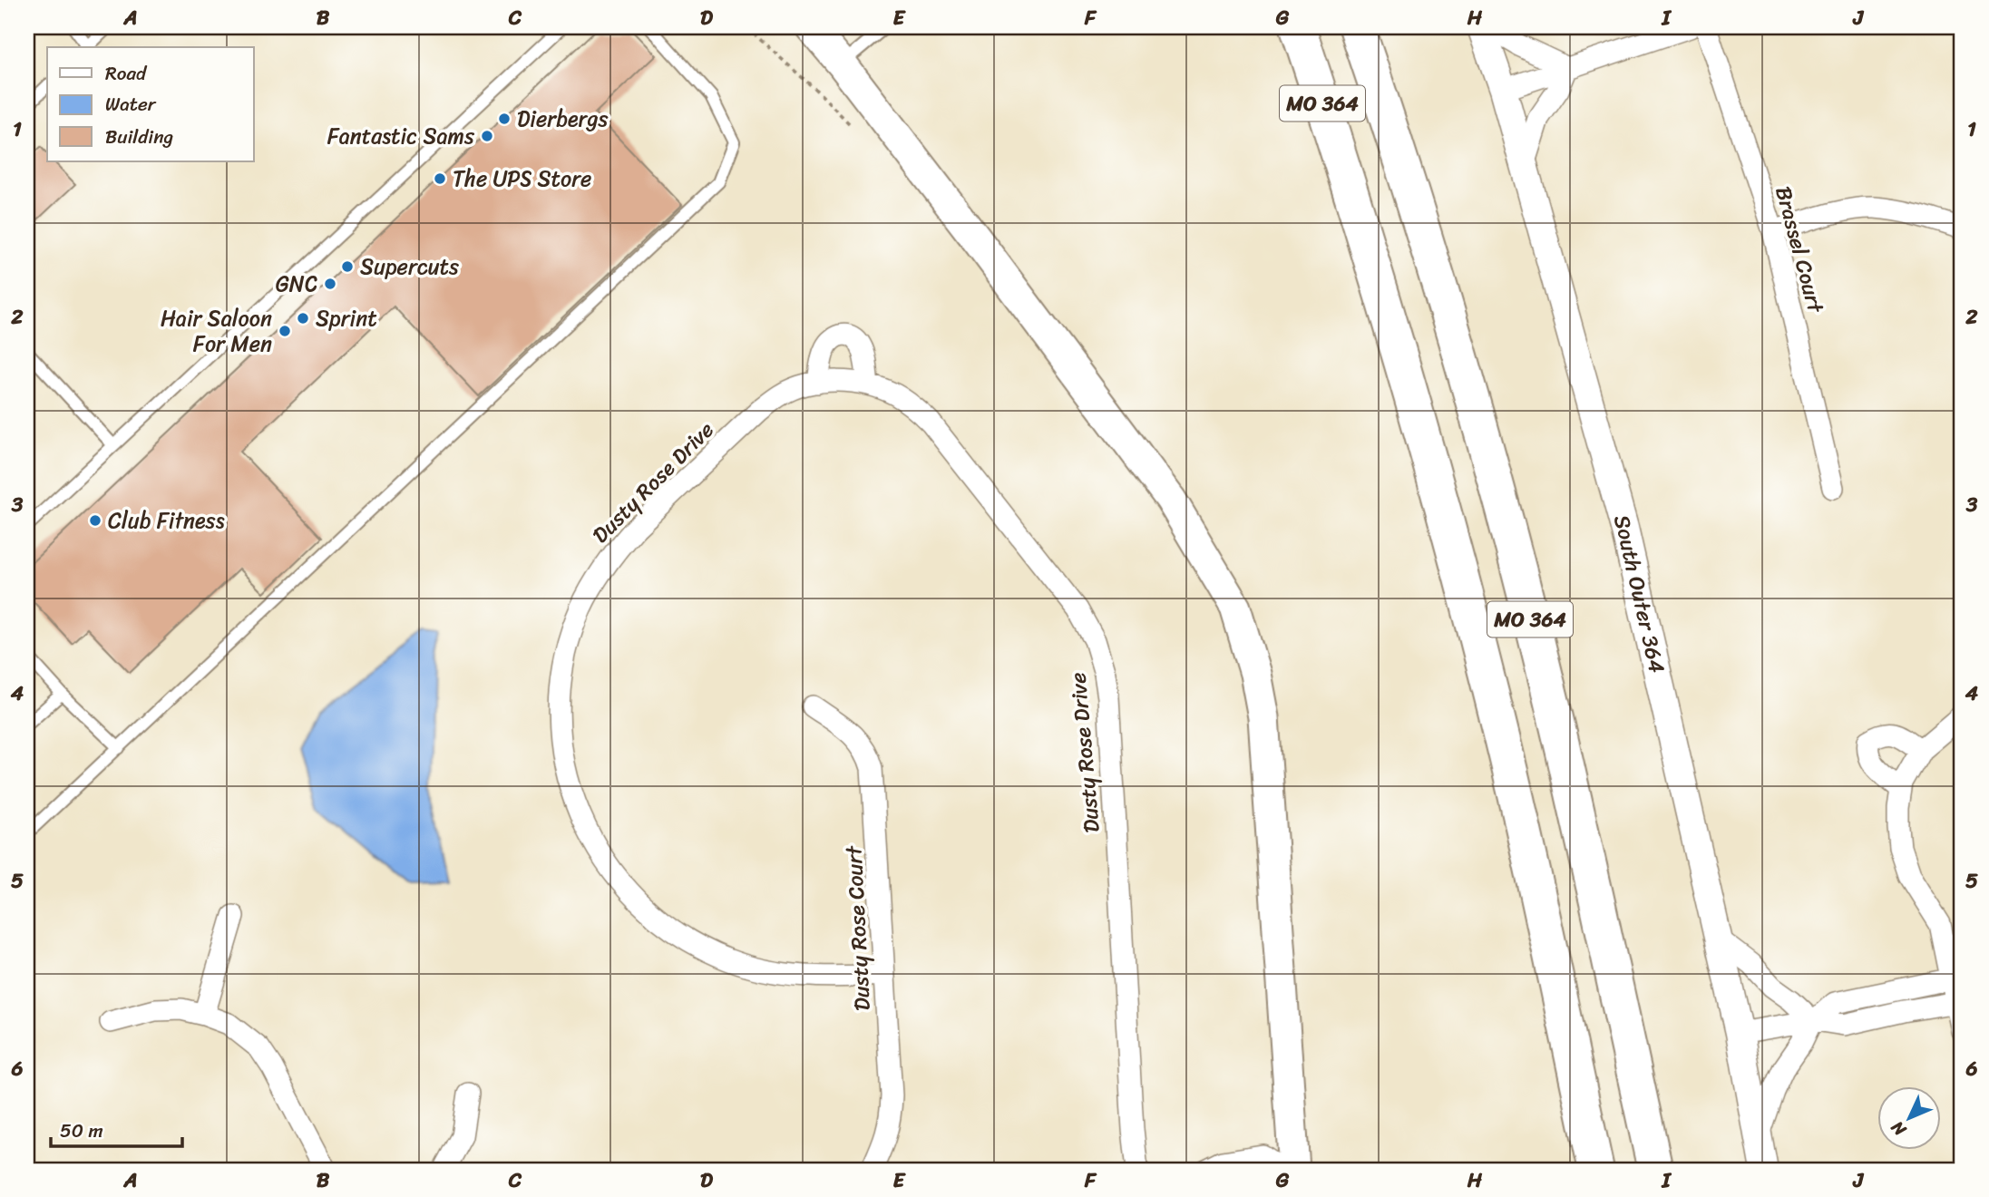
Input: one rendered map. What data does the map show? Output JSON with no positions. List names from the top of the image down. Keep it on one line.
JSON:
{"streets":{"highway":["MO 364"],"street":["Brassel Court","Dusty Rose Drive","South Outer 364","Dusty Rose Court"]},"crossings":[["Dusty Rose Drive","Dusty Rose Court"]],"places":["Dierbergs","Fantastic Sams","The UPS Store","Supercuts","GNC","Sprint","Hair Saloon For Men","Club Fitness"],"legend":["Road","Water","Building"],"scale_bar":"50 m","north":"bottom left","grid":{"columns":["A","B","C","D","E","F","G","H","I","J"],"rows":["1","2","3","4","5","6"]}}
